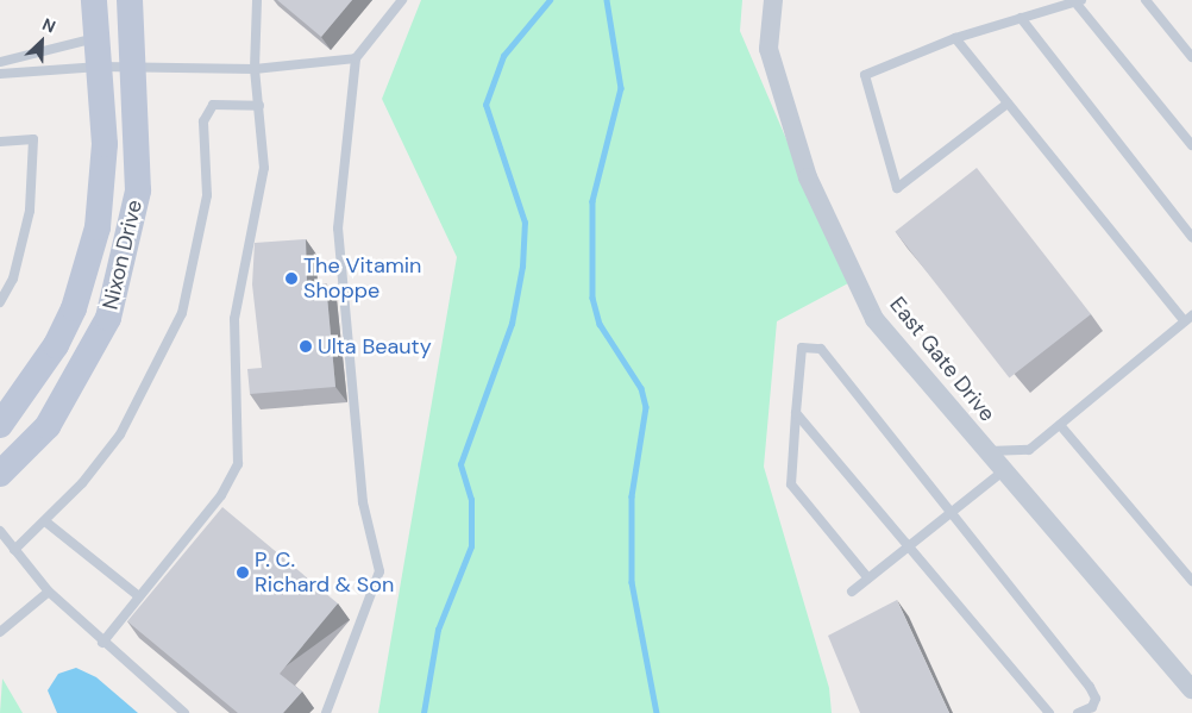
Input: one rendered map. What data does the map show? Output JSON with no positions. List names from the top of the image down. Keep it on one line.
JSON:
{"streets":{"street":["Nixon Drive","East Gate Drive"]},"places":["The Vitamin Shoppe","Ulta Beauty","P. C. Richard & Son"],"north":"top right"}
